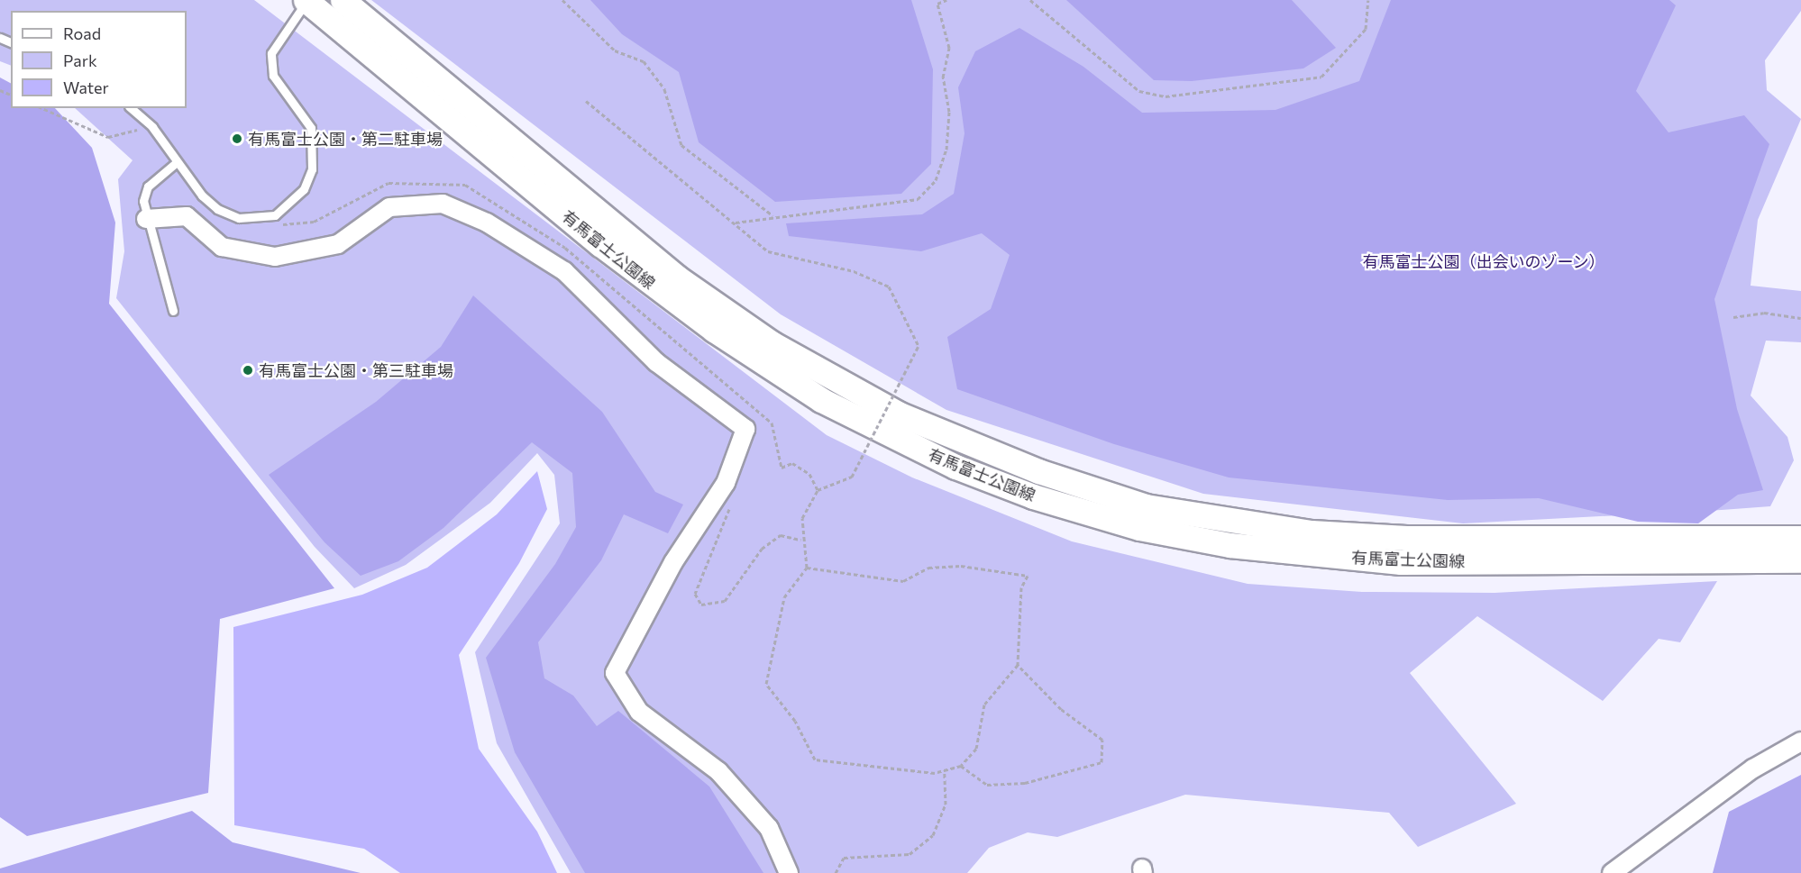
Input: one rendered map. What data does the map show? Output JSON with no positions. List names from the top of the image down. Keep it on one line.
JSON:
{"streets":{"main road":["有馬富士公園線"]},"parks":["有馬富士公園（出会いのゾーン）"],"places":["有馬富士公園・第二駐車場","有馬富士公園・第三駐車場"],"legend":["Road","Park","Water"]}
